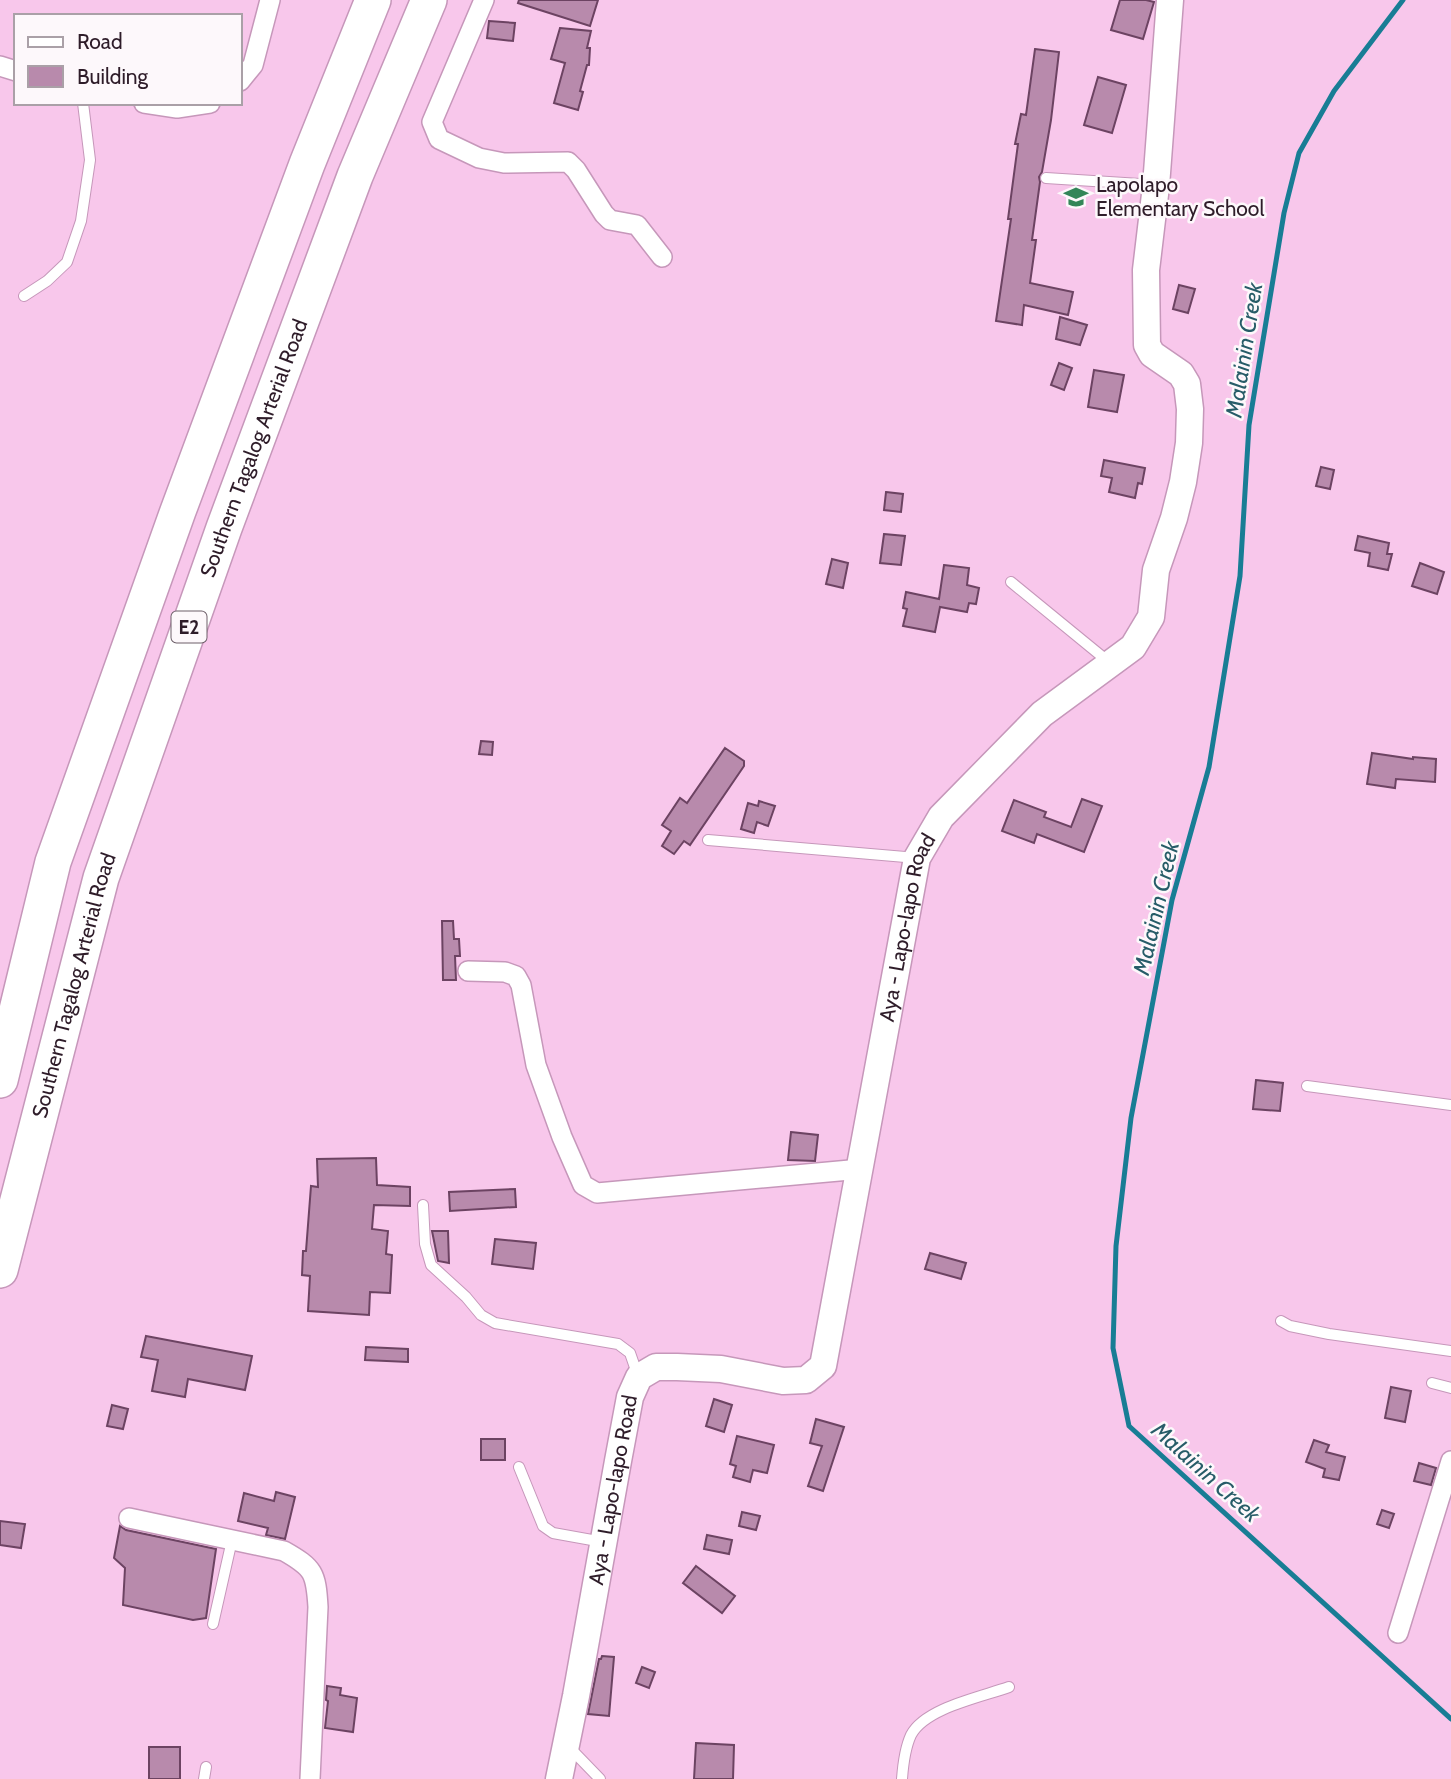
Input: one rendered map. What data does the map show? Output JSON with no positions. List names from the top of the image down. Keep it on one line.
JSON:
{"streets":{"highway":["Southern Tagalog Arterial Road","E2"],"street":["Aya - Lapo-lapo Road"]},"water":["Malainin Creek"],"places":{"school or university":["Lapolapo Elementary School"]},"legend":["Road","Building"]}
